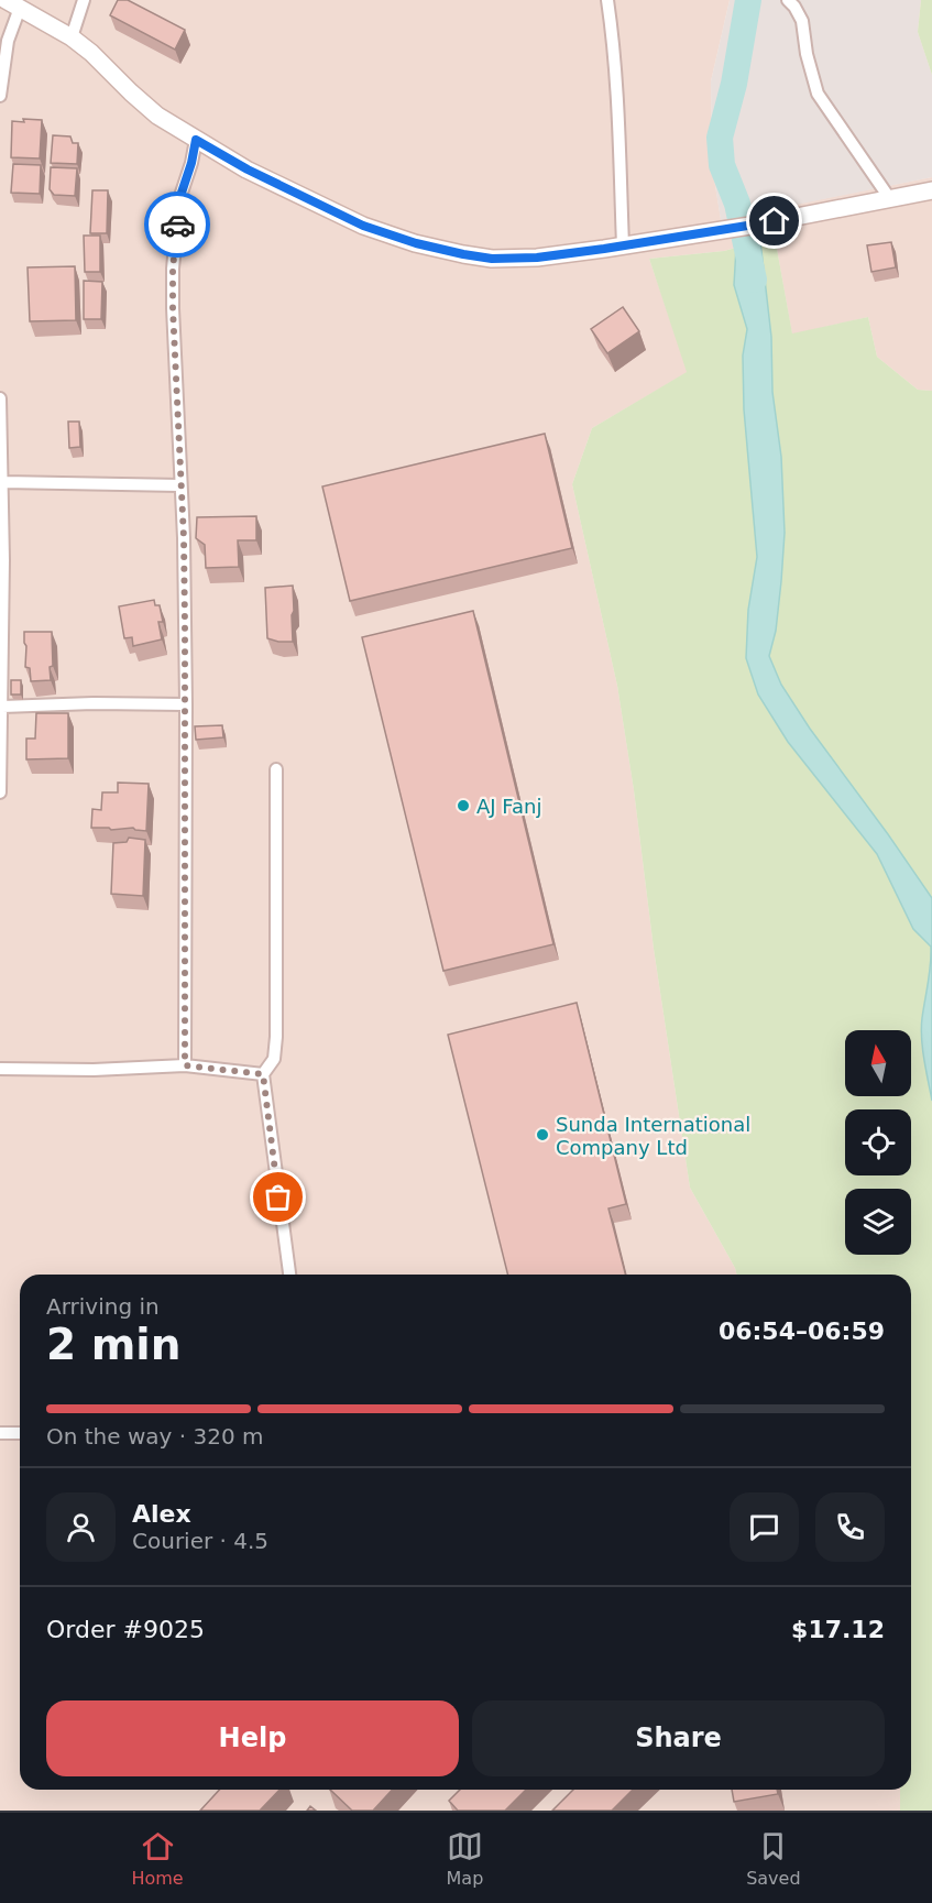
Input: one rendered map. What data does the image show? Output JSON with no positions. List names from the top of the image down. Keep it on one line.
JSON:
{"places":["AJ Fanj","Sunda International Company Ltd"],"north":"top","page":{"heading":["2 min","Arriving in","06:54–06:59"],"panel":["Alex","Courier · 4.5","Order #9025","$17.12"],"bar":"On the way · 320 m","buttons":["Help","Share"],"tabs":["Home","Map","Saved"]}}
